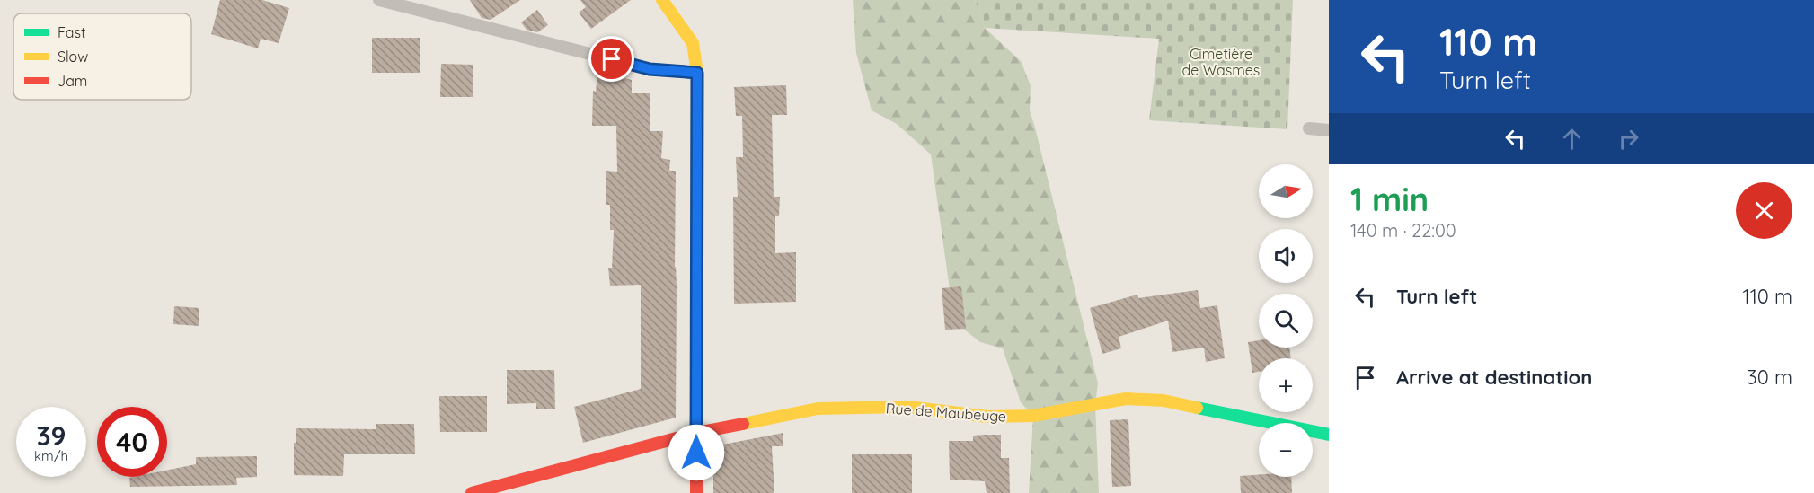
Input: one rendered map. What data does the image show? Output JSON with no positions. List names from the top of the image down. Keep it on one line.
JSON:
{"streets":{"street":["Rue de Maubeuge"]},"parks":["Cimetière de Wasmes"],"legend":["Fast","Slow","Jam"],"north":"right","page":{"turn":["110 m","Turn left"],"map_buttons":["+","−"],"heading":["1 min","140 m · 22:00"],"list":[{"name":"Turn left","value":"110 m"},{"name":"Arrive at destination","value":"30 m"}],"speed":"39 km/h","limit":"40"}}
